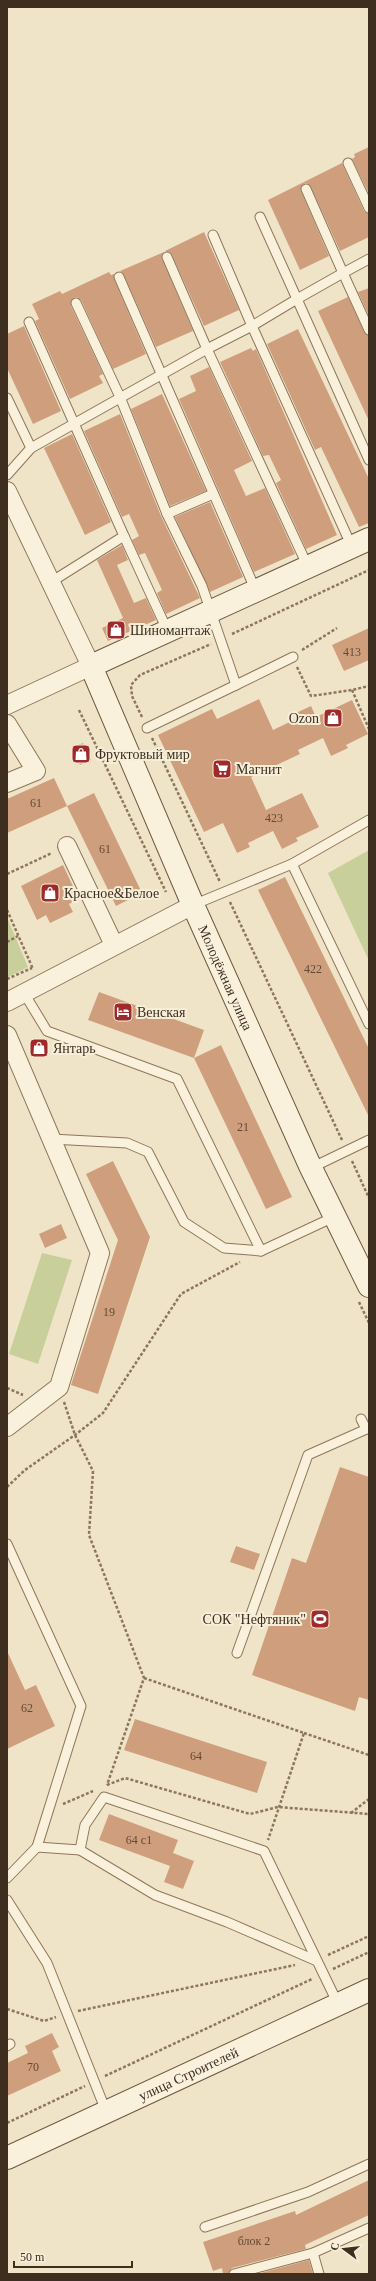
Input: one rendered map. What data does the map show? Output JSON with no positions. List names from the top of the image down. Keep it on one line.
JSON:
{"streets":{"street":["Молодёжная улица","улица Строителей"]},"places":{"shop":["Шиномантаж","Ozon","Фруктовый мир","Красное&Белое","Янтарь"],"supermarket":["Магнит"],"hotel":["Венская"],"sports":["СОК \"Нефтяник\""]},"house_numbers":["413","61","423","61","422","21","19","62","64","64 с1","70","блок 2"],"scale_bar":"50 m","north":"left"}
